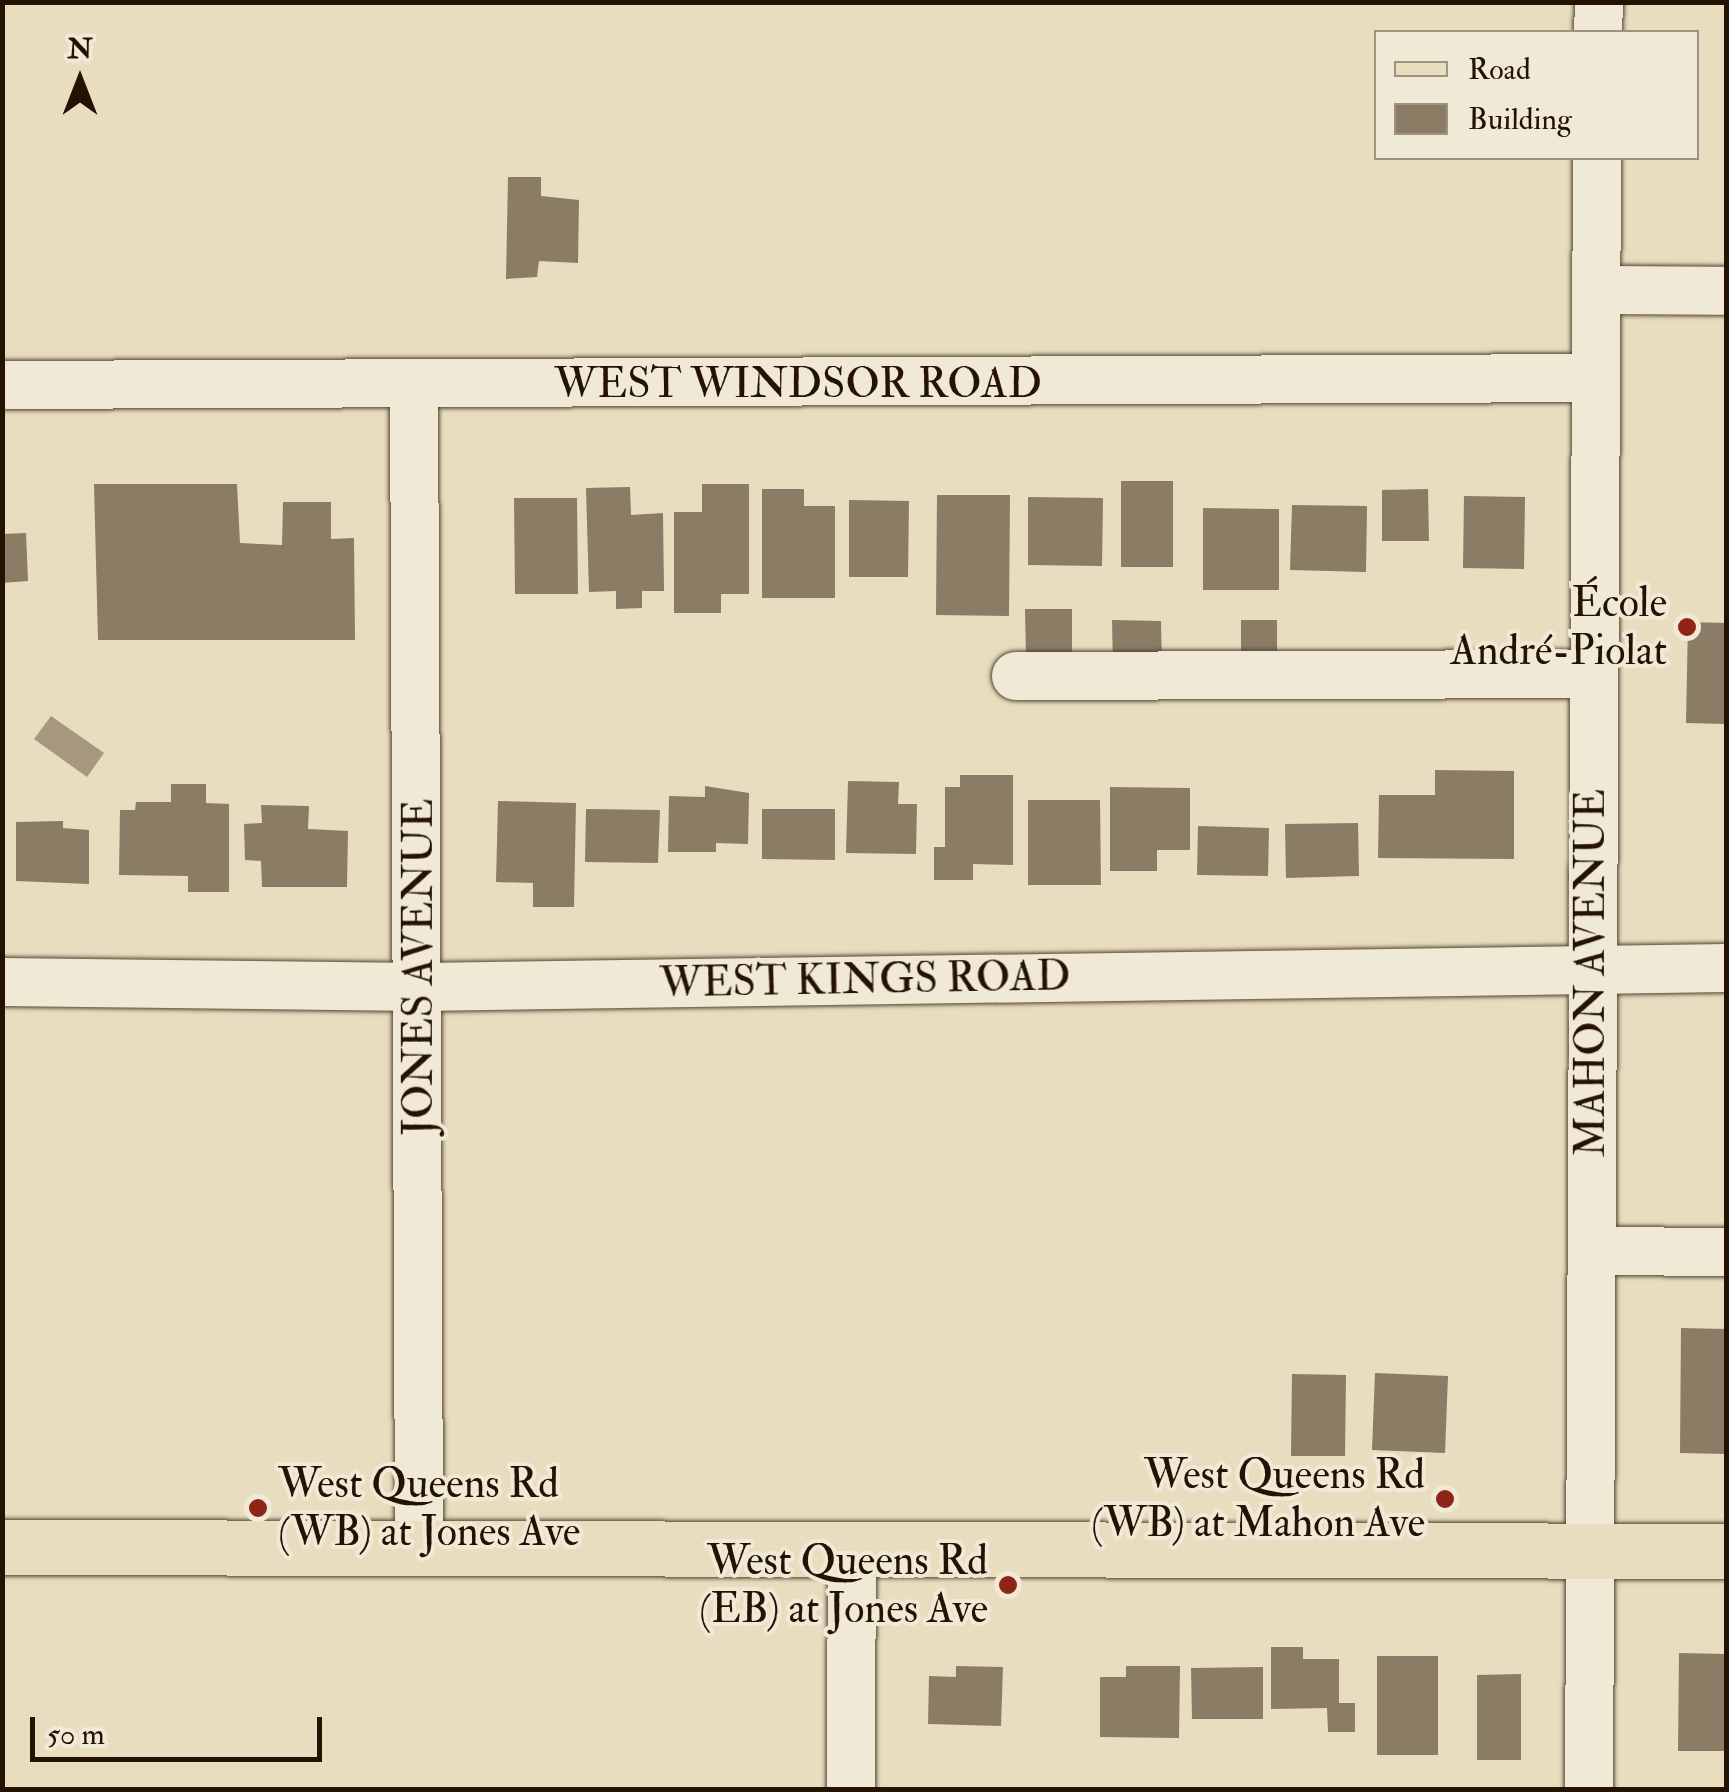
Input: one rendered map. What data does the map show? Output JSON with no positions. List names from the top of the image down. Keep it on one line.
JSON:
{"streets":{"street":["WEST WINDSOR ROAD","JONES AVENUE","MAHON AVENUE","WEST KINGS ROAD"]},"crossings":[["WEST WINDSOR ROAD","JONES AVENUE"],["WEST WINDSOR ROAD","MAHON AVENUE"],["JONES AVENUE","WEST KINGS ROAD"],["MAHON AVENUE","WEST KINGS ROAD"]],"places":["École André-Piolat","West Queens Rd (WB) at Mahon Ave","West Queens Rd (WB) at Jones Ave","West Queens Rd (EB) at Jones Ave"],"legend":["Road","Building"],"scale_bar":"50 m","north":"top"}
